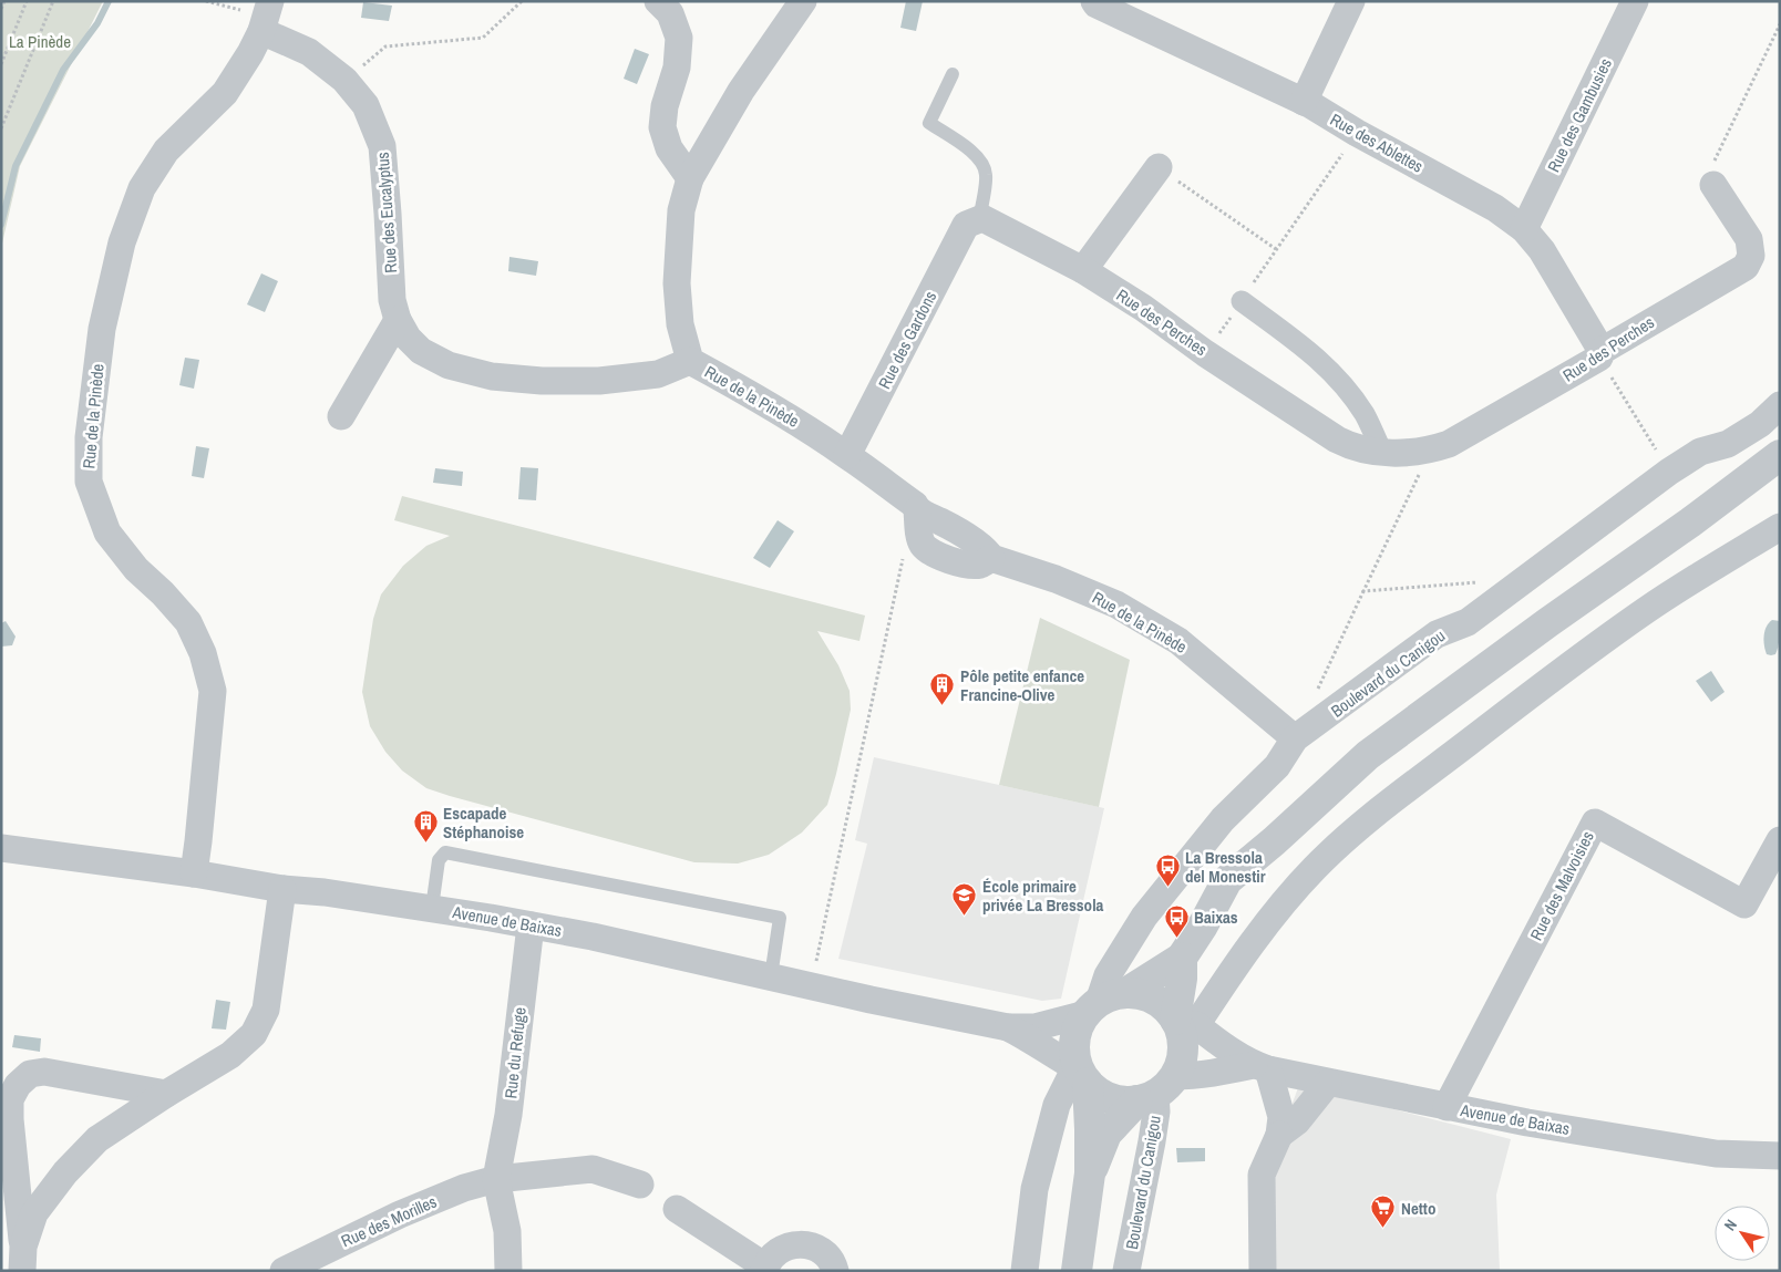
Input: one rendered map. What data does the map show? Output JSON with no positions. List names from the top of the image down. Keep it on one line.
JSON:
{"streets":{"street":["Rue des Gambusies","Rue des Ablettes","Rue des Eucalyptus","Rue des Perches","Rue des Gardons","Rue de la Pinède","Boulevard du Canigou","Rue des Malvoisies","Avenue de Baixas","Rue du Refuge","Rue des Morilles"]},"crossings":[["Rue des Gambusies","Rue des Ablettes"],["Rue des Ablettes","Rue des Perches"],["Rue des Eucalyptus","Rue de la Pinède"],["Rue des Perches","Rue des Gardons"],["Rue des Gardons","Rue de la Pinède"],["Rue de la Pinède","Boulevard du Canigou"],["Rue de la Pinède","Avenue de Baixas"],["Boulevard du Canigou","Avenue de Baixas"],["Rue des Malvoisies","Avenue de Baixas"],["Avenue de Baixas","Rue du Refuge"],["Rue du Refuge","Rue des Morilles"]],"parks":["La Pinède"],"places":{"building":["Pôle petite enfance Francine-Olive","Escapade Stéphanoise"],"bus stop":["La Bressola del Monestir","Baixas"],"school or university":["École primaire privée La Bressola"],"supermarket":["Netto"]},"north":"top left"}
